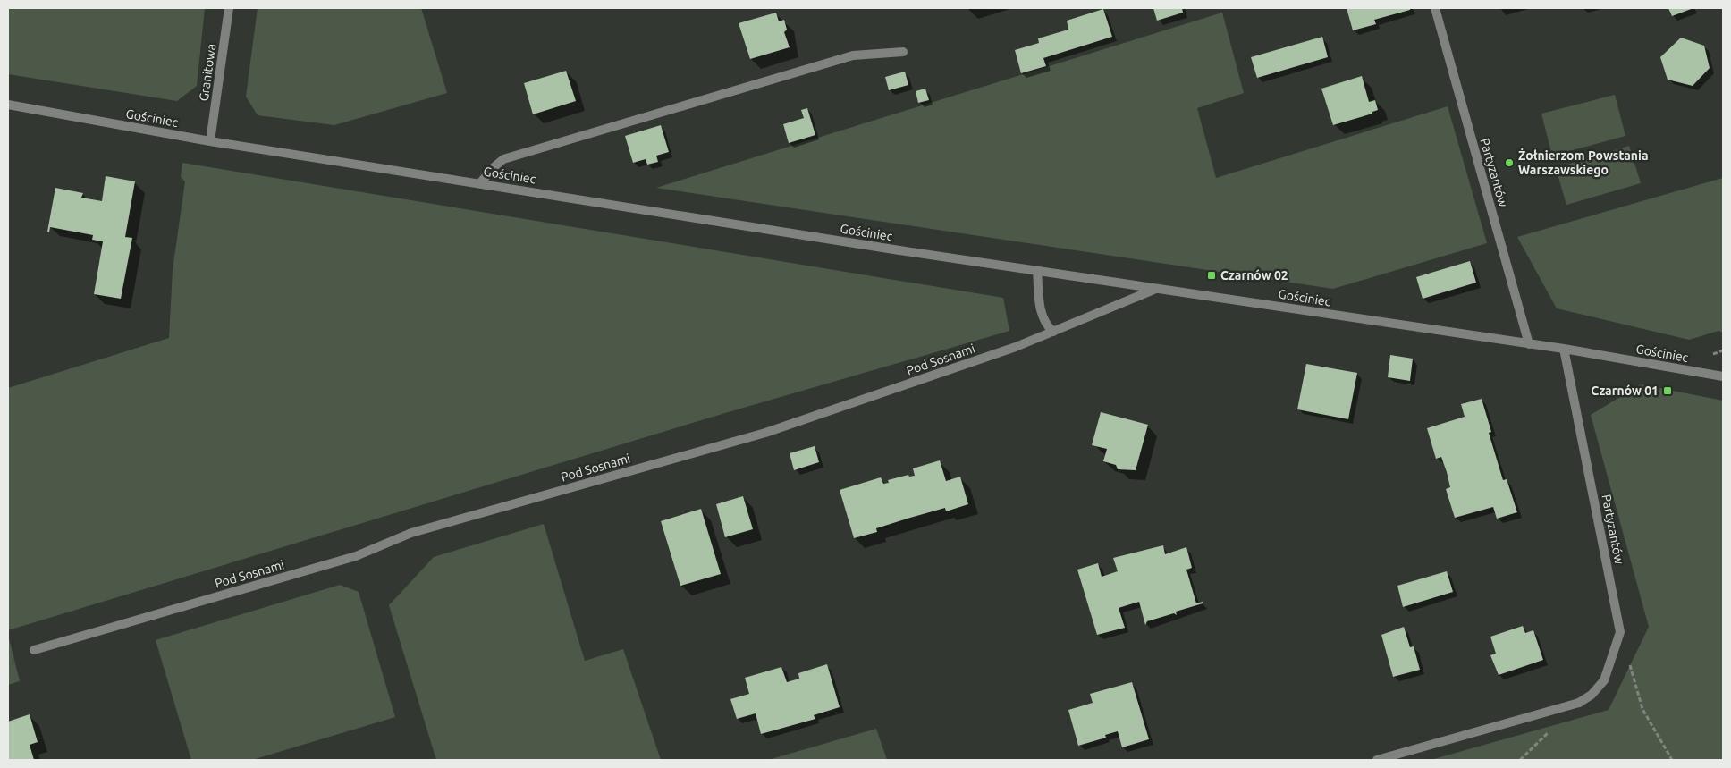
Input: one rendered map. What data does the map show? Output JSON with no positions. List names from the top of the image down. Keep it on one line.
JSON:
{"streets":{"street":["Granitowa","Gościniec","Partyzantów","Pod Sosnami"]},"crossings":[["Granitowa","Gościniec"],["Gościniec","Partyzantów"],["Gościniec","Pod Sosnami"]],"places":{"other":["Żołnierzom Powstania Warszawskiego"],"transit":["Czarnów 02","Czarnów 01"]}}
